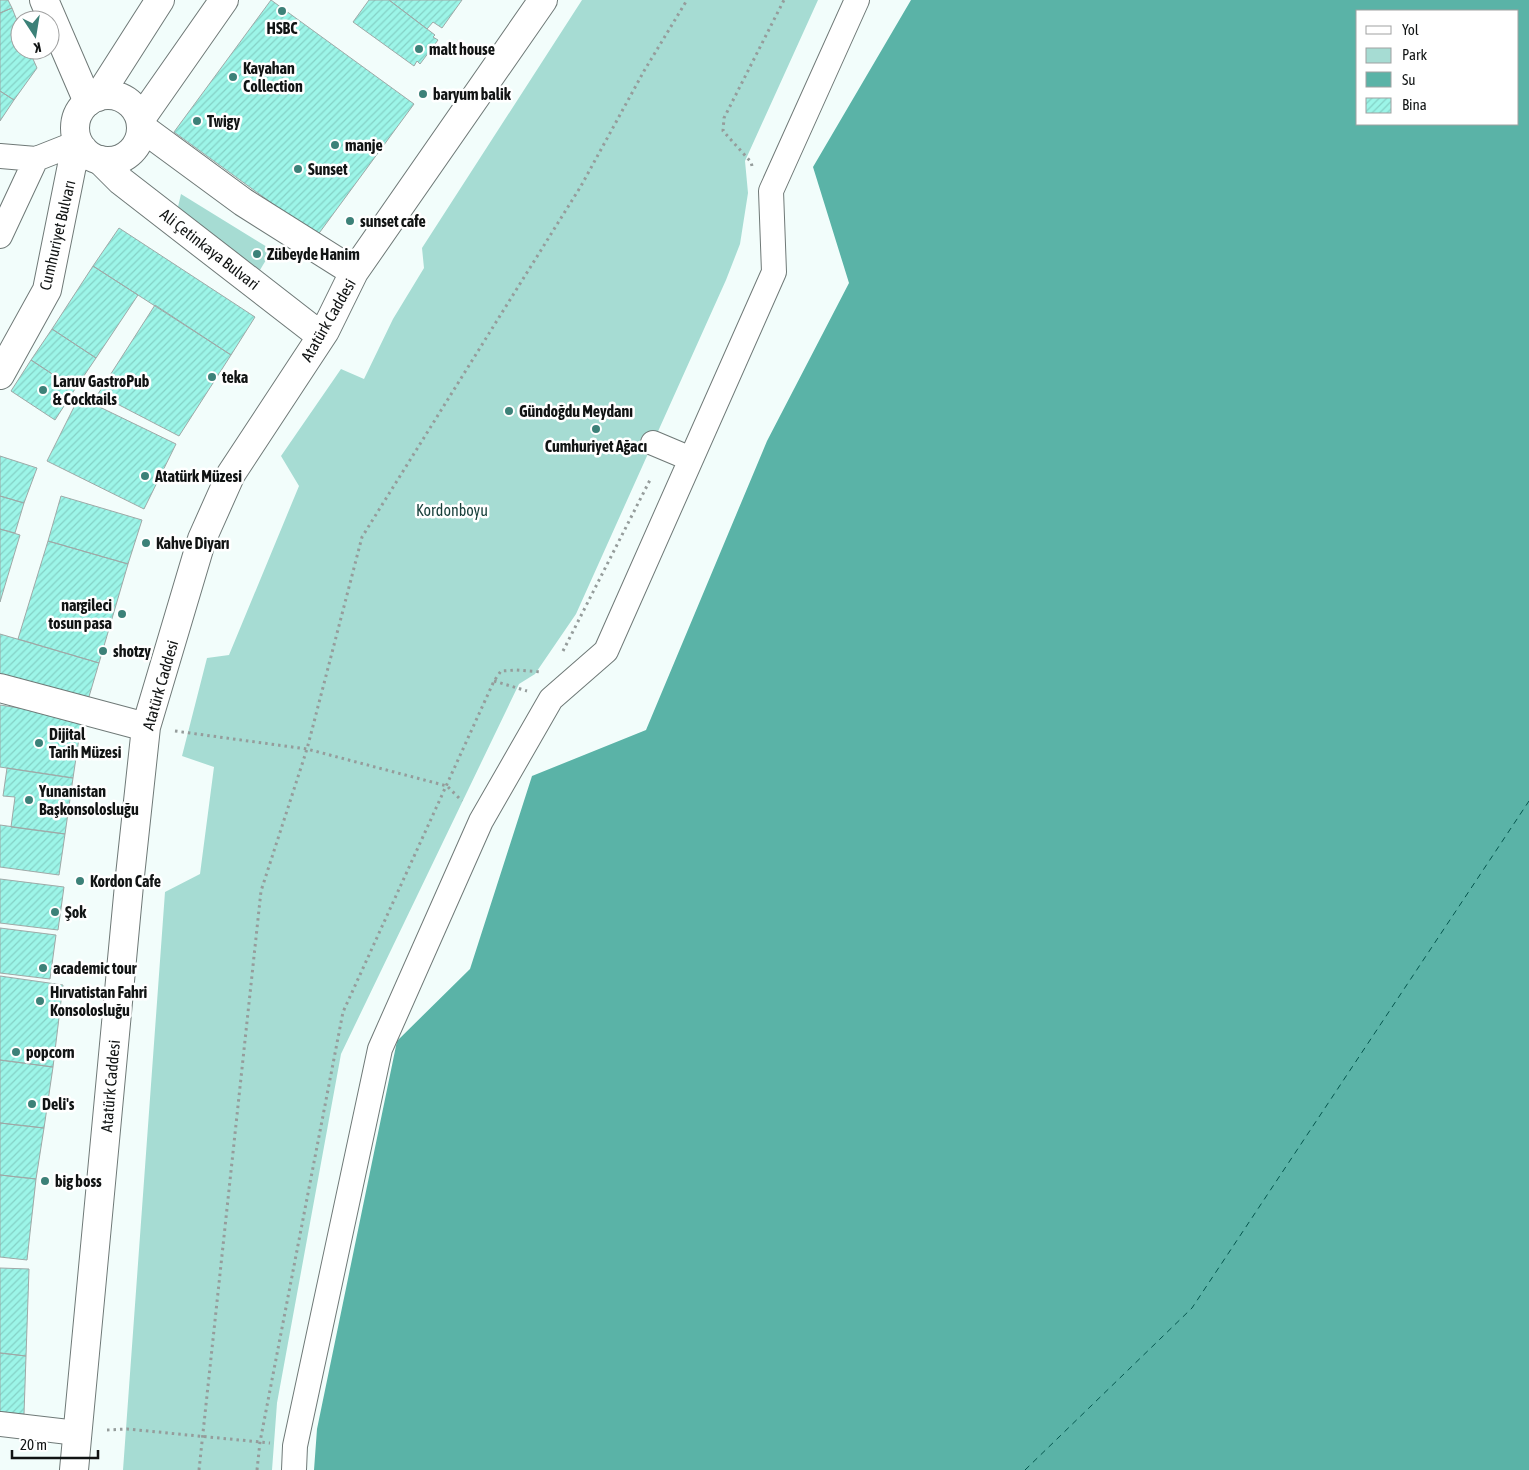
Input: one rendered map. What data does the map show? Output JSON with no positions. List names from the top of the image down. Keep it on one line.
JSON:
{"streets":{"street":["Cumhuriyet Bulvarı","Ali Çetinkaya Bulvari","Atatürk Caddesi"]},"crossings":[["Cumhuriyet Bulvarı","Ali Çetinkaya Bulvari"],["Ali Çetinkaya Bulvari","Atatürk Caddesi"]],"parks":["Kordonboyu"],"places":["HSBC","malt house","Kayahan Collection","baryum balik","Twigy","manje","Sunset","sunset cafe","Zübeyde Hanim","teka","Laruv GastroPub & Cocktails","Gündoğdu Meydanı","Cumhuriyet Ağacı","Atatürk Müzesi","Kahve Diyarı","nargileci tosun pasa","shotzy","Dijital Tarih Müzesi","Yunanistan Başkonsolosluğu","Kordon Cafe","Şok","academic tour","Hırvatistan Fahri Konsolosluğu","popcorn","Deli's","big boss"],"legend":["Yol","Park","Su","Bina"],"scale_bar":"20 m","north":"bottom"}
